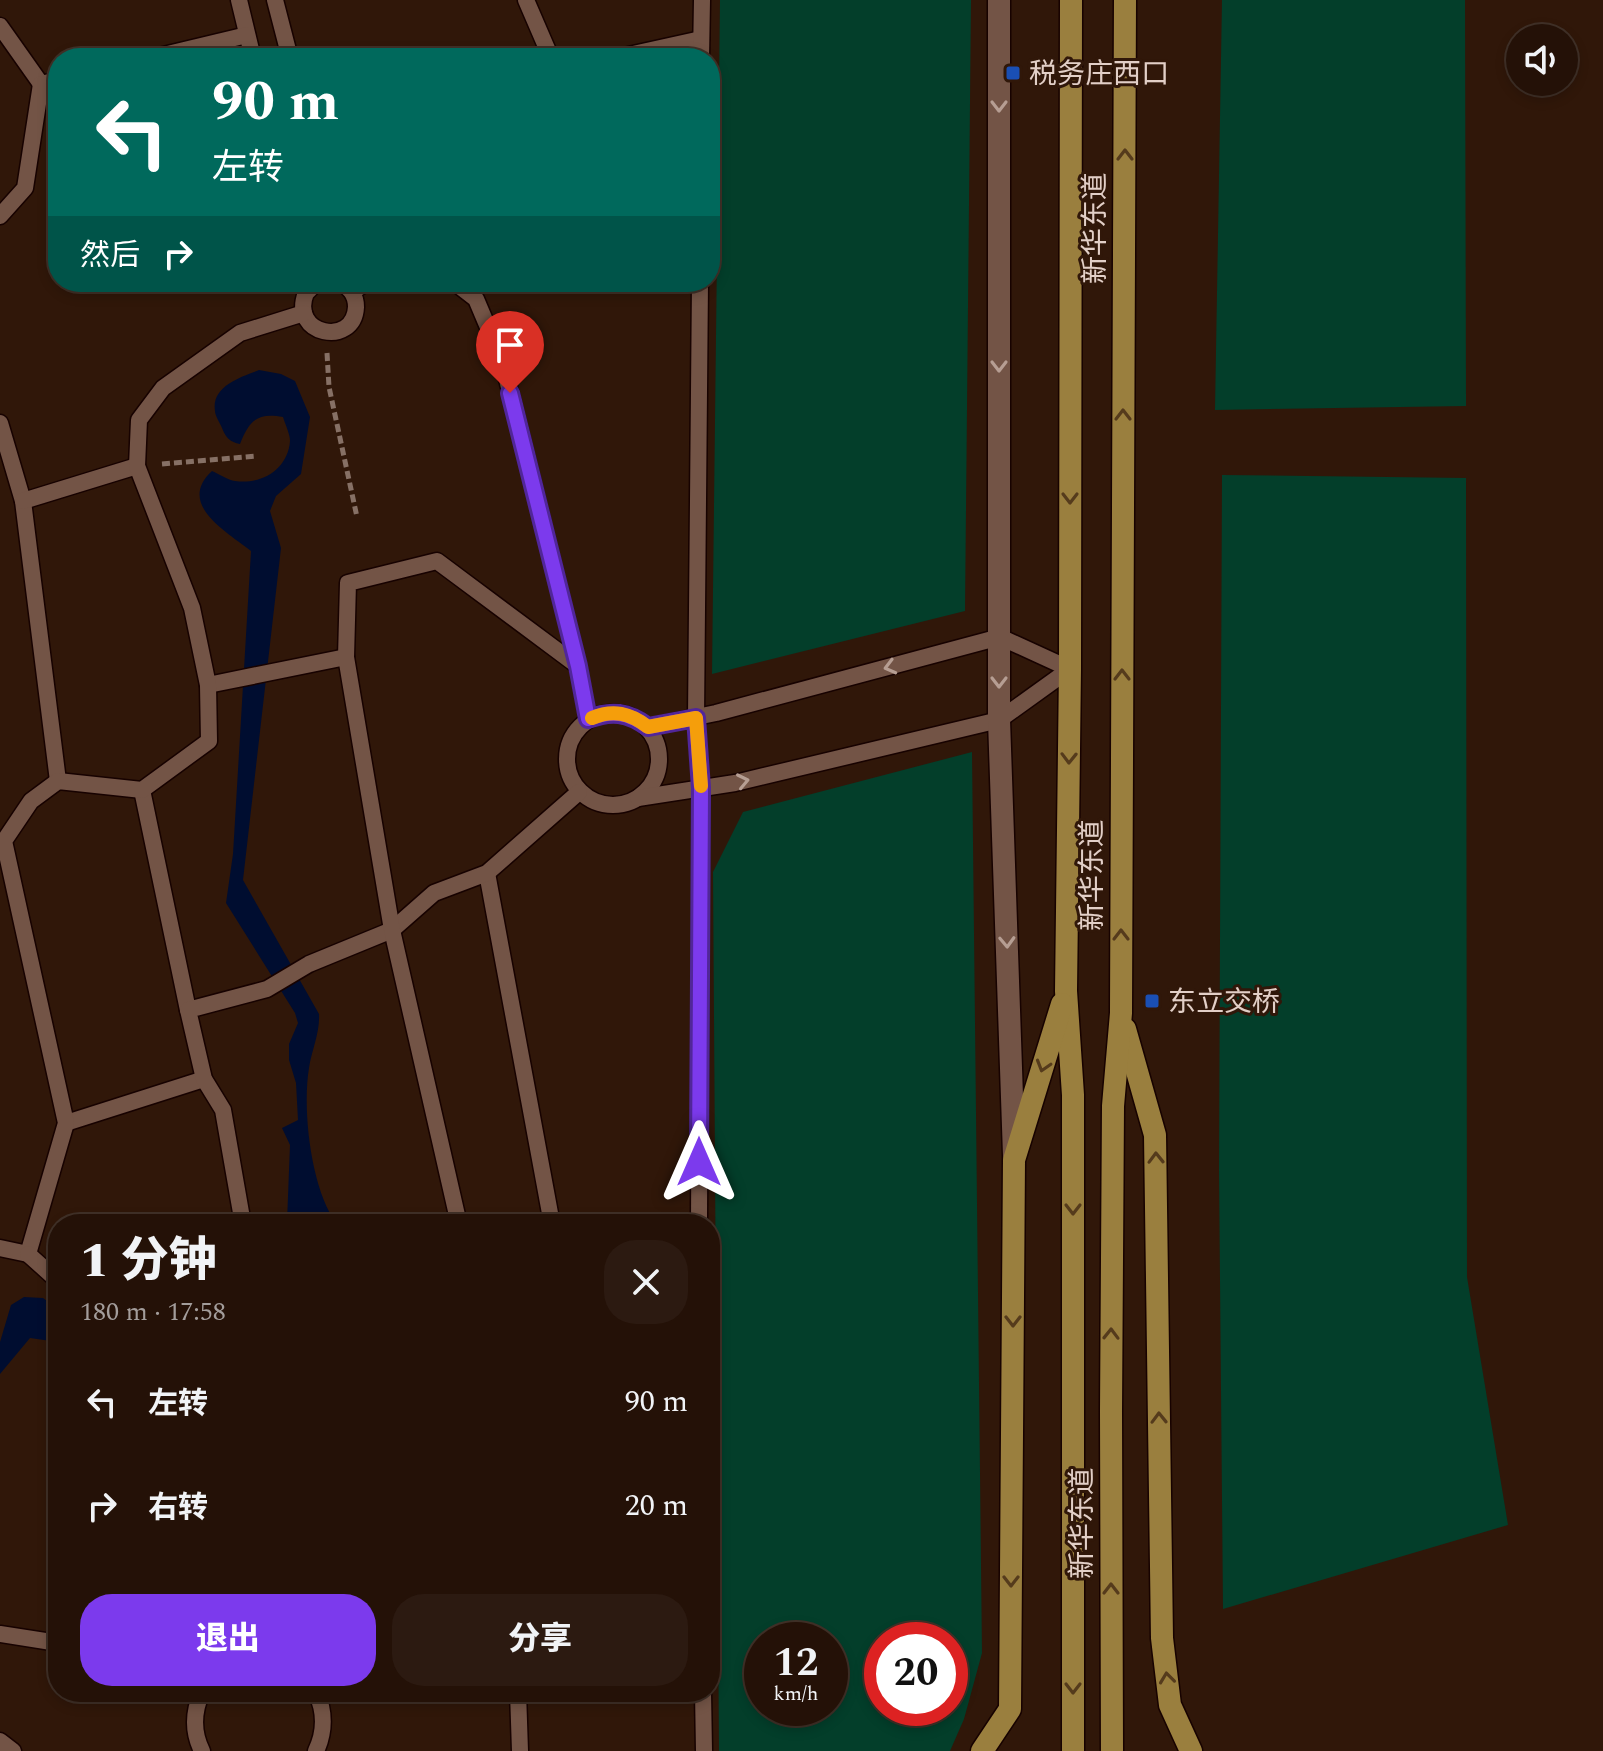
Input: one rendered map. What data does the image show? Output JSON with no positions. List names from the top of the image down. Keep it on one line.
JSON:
{"streets":{"main road":["新华东道"]},"places":{"transit":["税务庄西口","东立交桥"]},"page":{"turn":["90 m","左转"],"then":"然后","heading":["1 分钟","180 m · 17:58"],"list":[{"name":"左转","value":"90 m"},{"name":"右转","value":"20 m"}],"buttons":["退出","分享"],"speed":"12 km/h","limit":"20"}}
